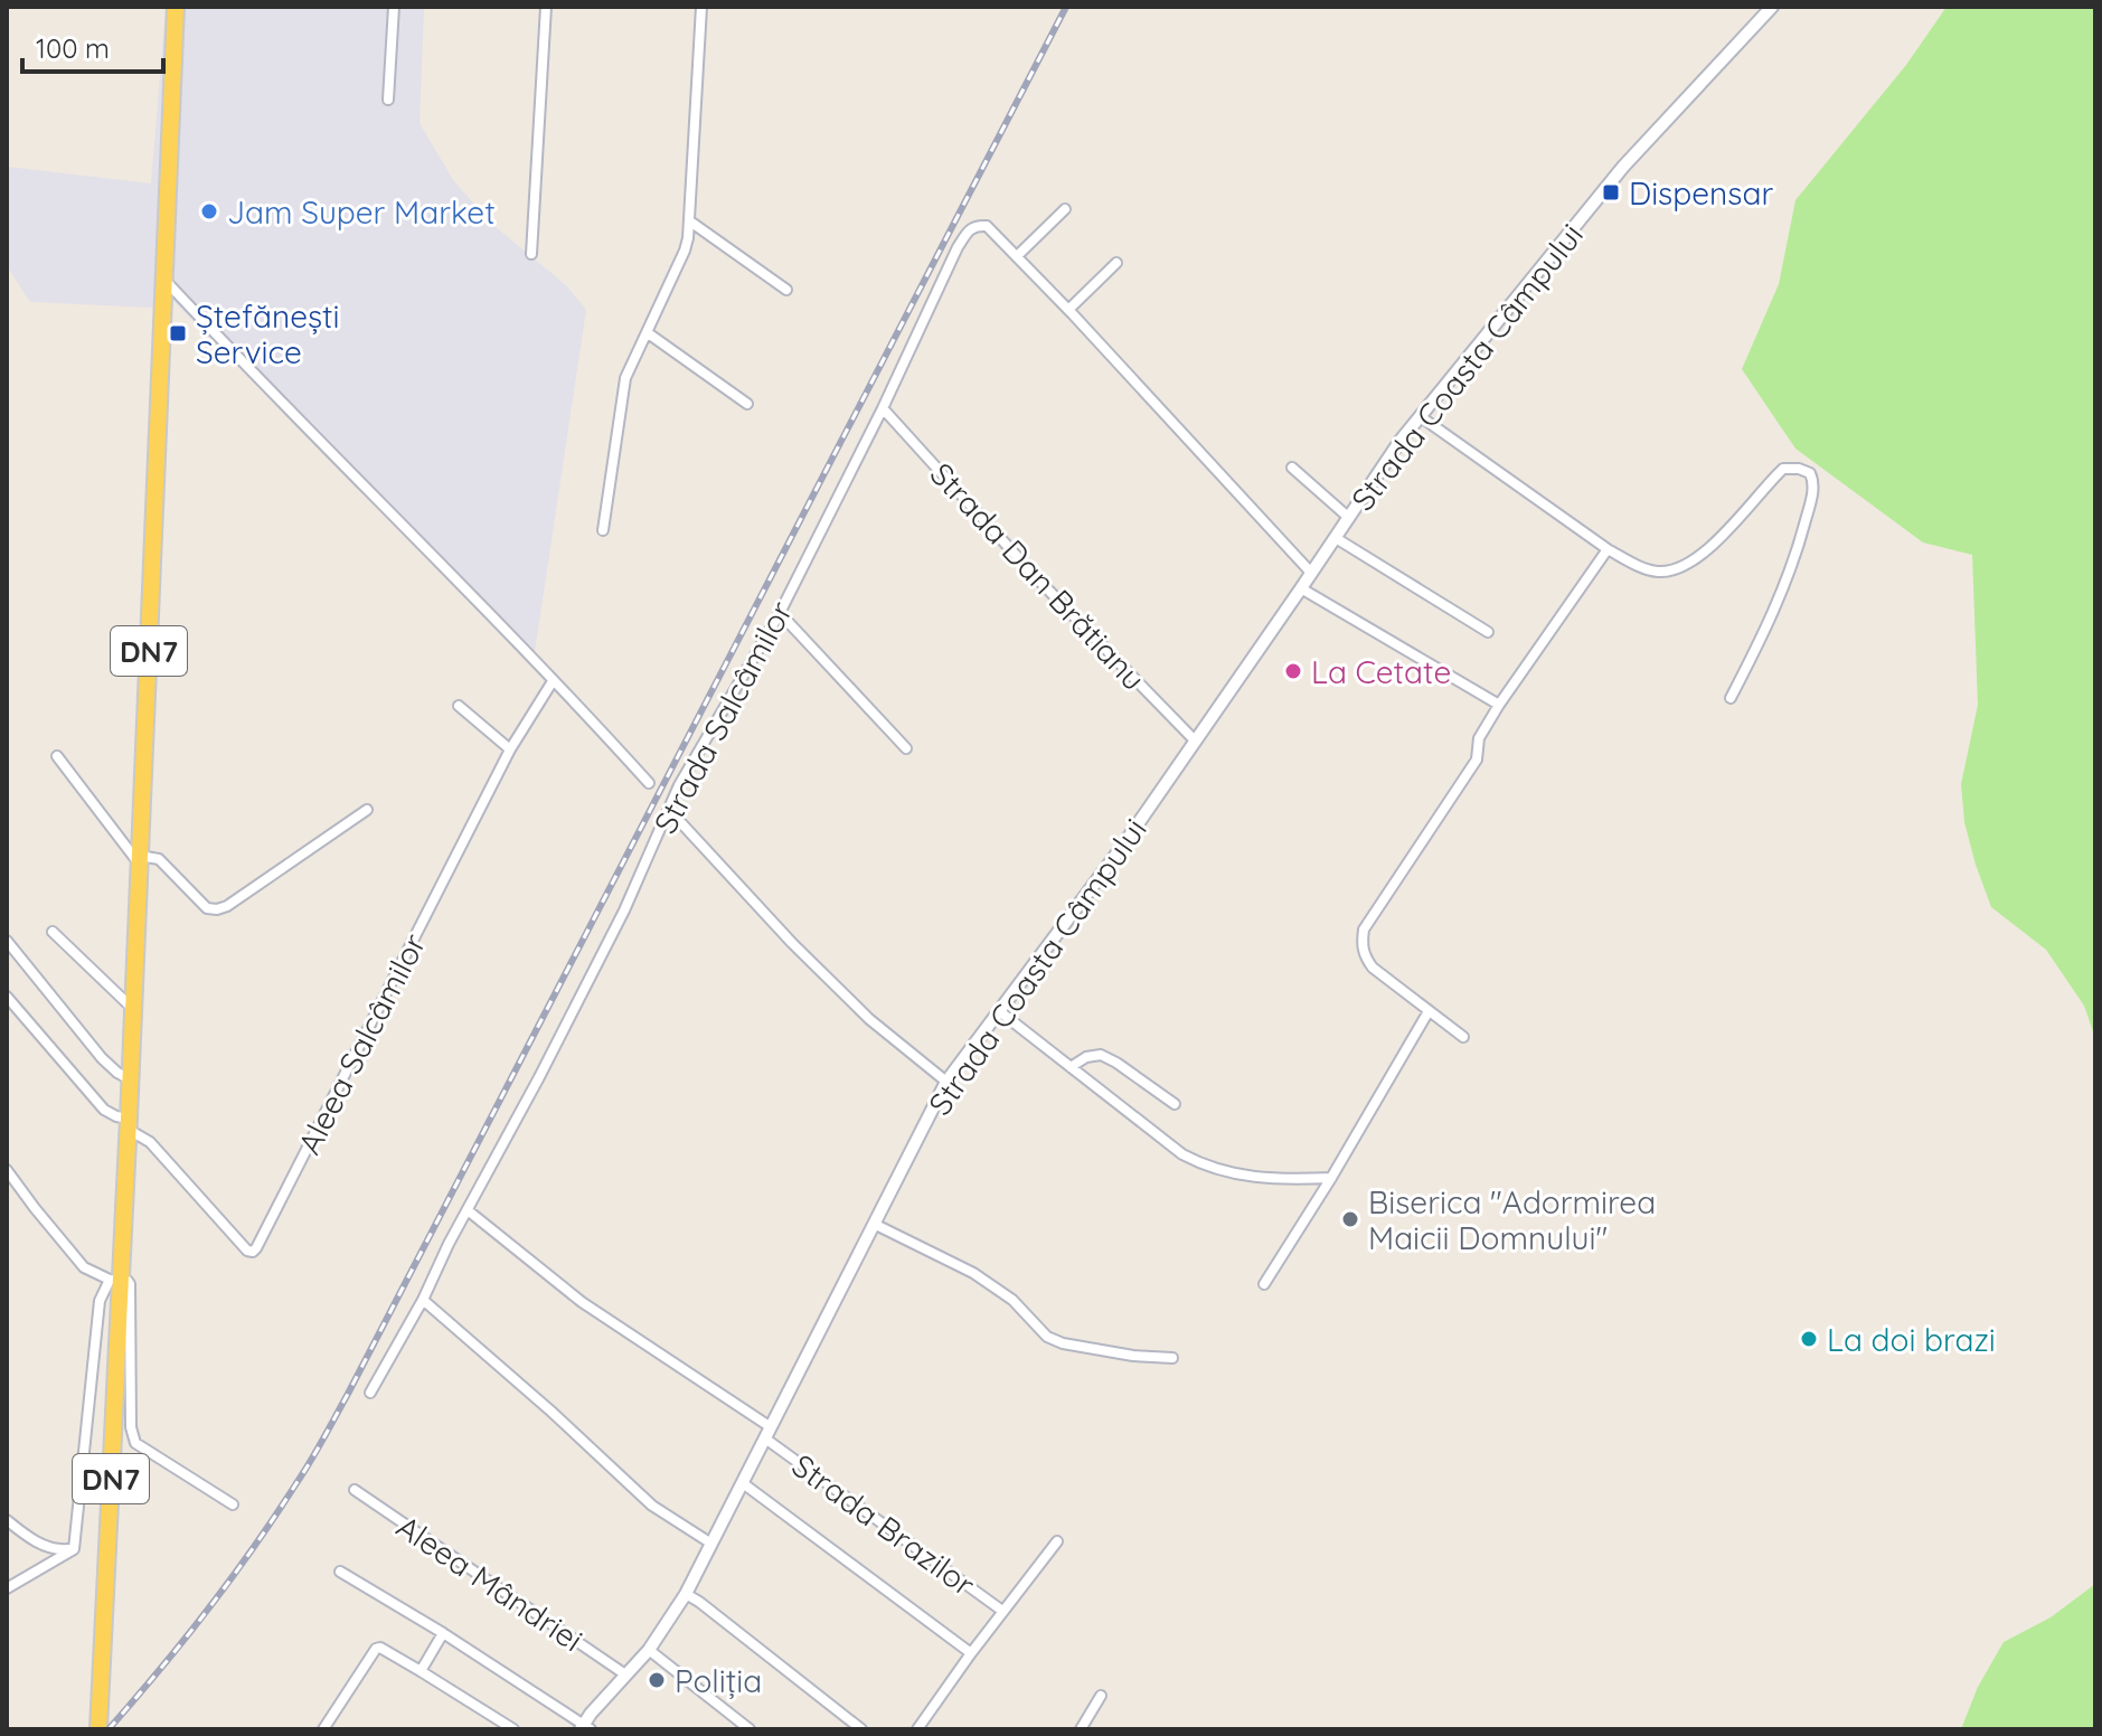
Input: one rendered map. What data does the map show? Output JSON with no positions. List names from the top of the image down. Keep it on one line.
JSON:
{"streets":{"main road":["DN7"],"street":["Strada Coasta Câmpului","Strada Dan Brătianu","Strada Salcâmilor","Aleea Salcâmilor","Strada Brazilor","Aleea Mândriei"]},"crossings":[["Strada Coasta Câmpului","Strada Dan Brătianu"],["Strada Coasta Câmpului","Strada Brazilor"],["Strada Coasta Câmpului","Aleea Mândriei"],["Strada Dan Brătianu","Strada Salcâmilor"],["DN7","Aleea Salcâmilor"]],"places":{"transit":["Dispensar","Ștefănești Service"],"other":["Jam Super Market","La Cetate","Biserica \"Adormirea Maicii Domnului\"","La doi brazi","Poliția"]},"scale_bar":"100 m"}
